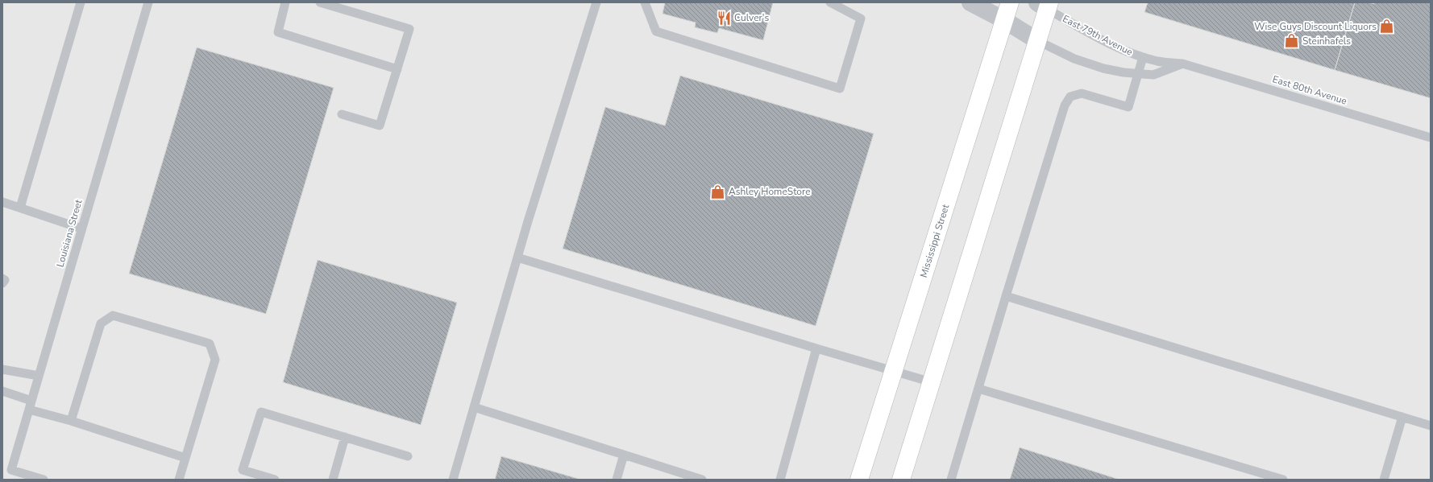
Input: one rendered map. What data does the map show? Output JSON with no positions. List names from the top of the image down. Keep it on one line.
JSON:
{"streets":{"street":["Mississippi Street"],"lane":["East 79th Avenue","East 80th Avenue","Louisiana Street"]},"crossings":[["East 79th Avenue","East 80th Avenue"]],"places":{"restaurant":["Culver's"],"shop":["Wise Guys Discount Liquors","Steinhafels","Ashley HomeStore"]}}
